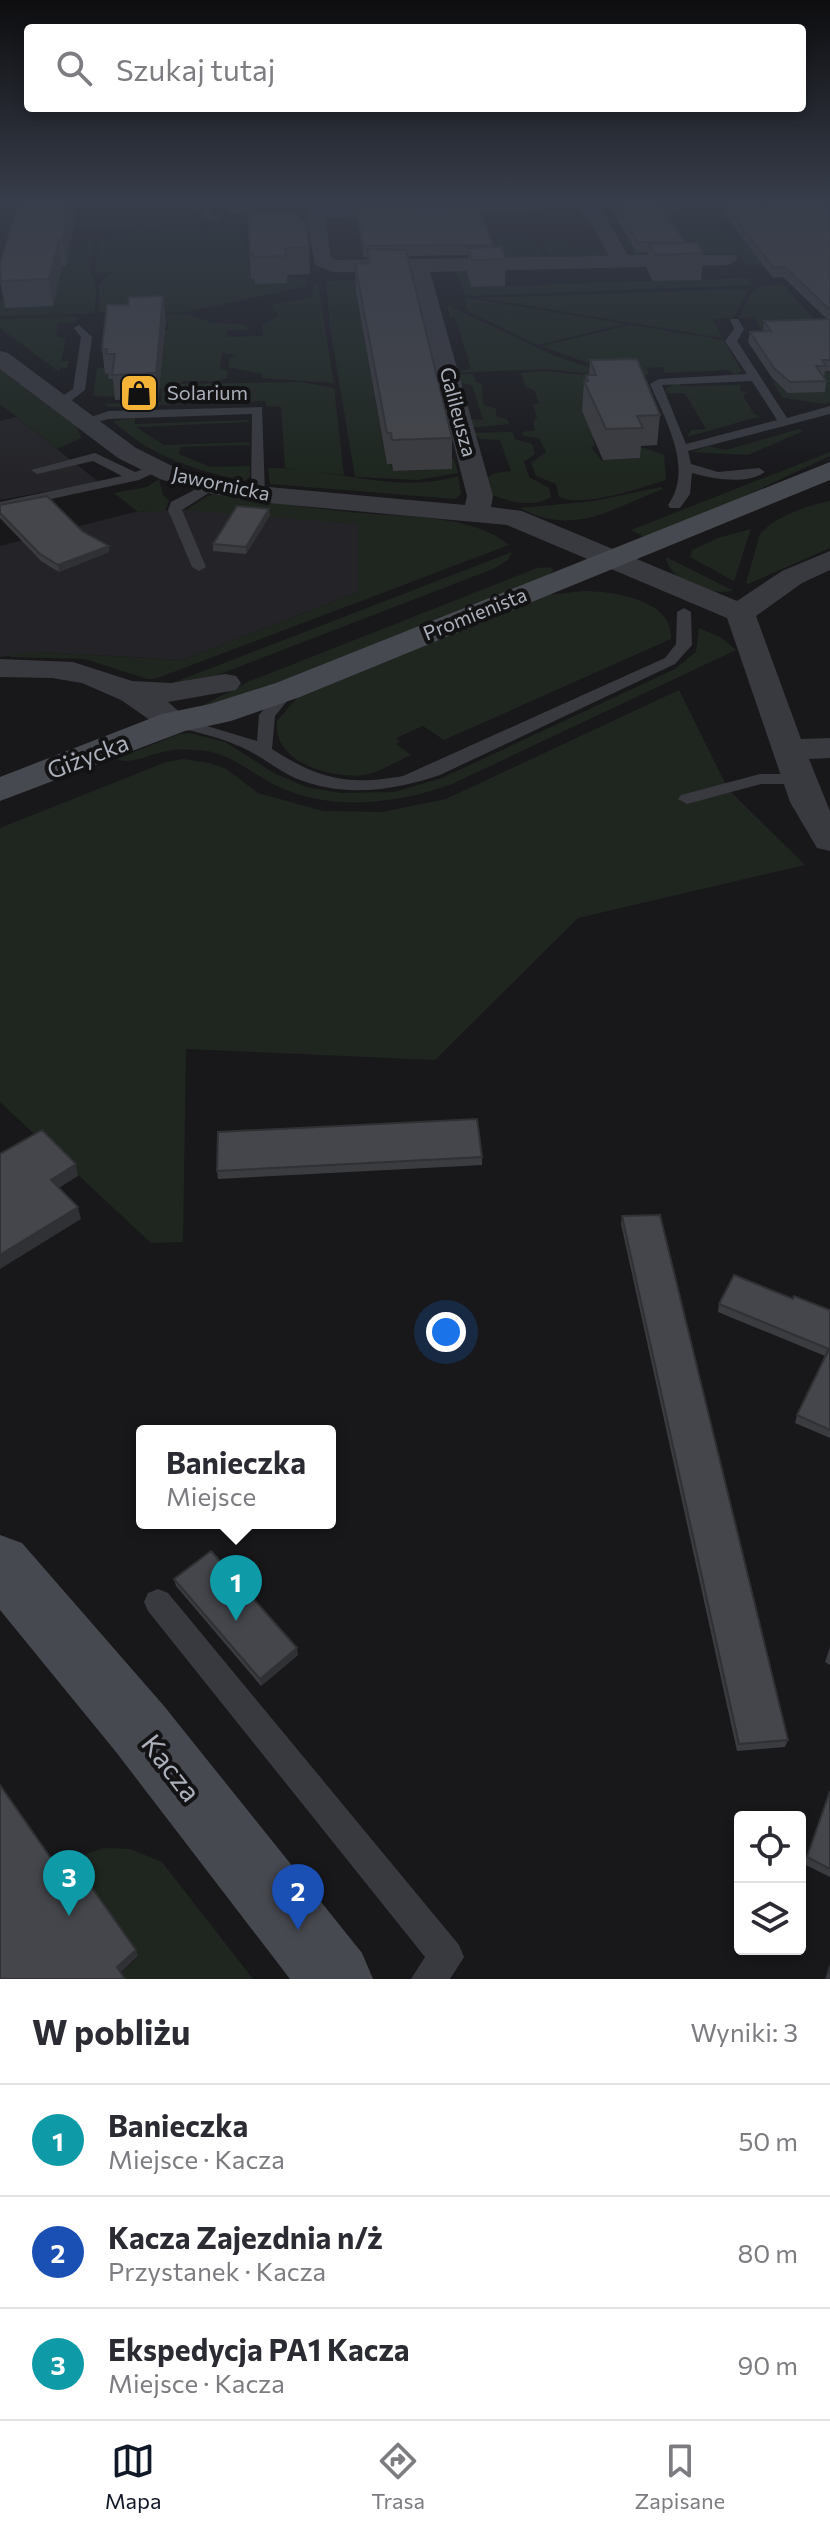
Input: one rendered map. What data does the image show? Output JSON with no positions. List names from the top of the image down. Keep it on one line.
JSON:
{"streets":{"street":["Galileusza","Jawornicka","Promienista","Giżycka","Kacza"]},"crossings":[["Galileusza","Jawornicka"],["Jawornicka","Promienista"],["Promienista","Giżycka"]],"places":{"shop":["Solarium"]},"page":{"search":"Szukaj tutaj","popup":["Banieczka","Miejsce"],"pins":["1","3","2"],"heading":["W pobliżu","Wyniki: 3"],"list":[{"mark":"1","name":"Banieczka","note":"Miejsce · Kacza","value":"50 m"},{"mark":"2","name":"Kacza Zajezdnia n/ż","note":"Przystanek · Kacza","value":"80 m"},{"mark":"3","name":"Ekspedycja PA1 Kacza","note":"Miejsce · Kacza","value":"90 m"}],"nav":["Mapa","Trasa","Zapisane"]}}
